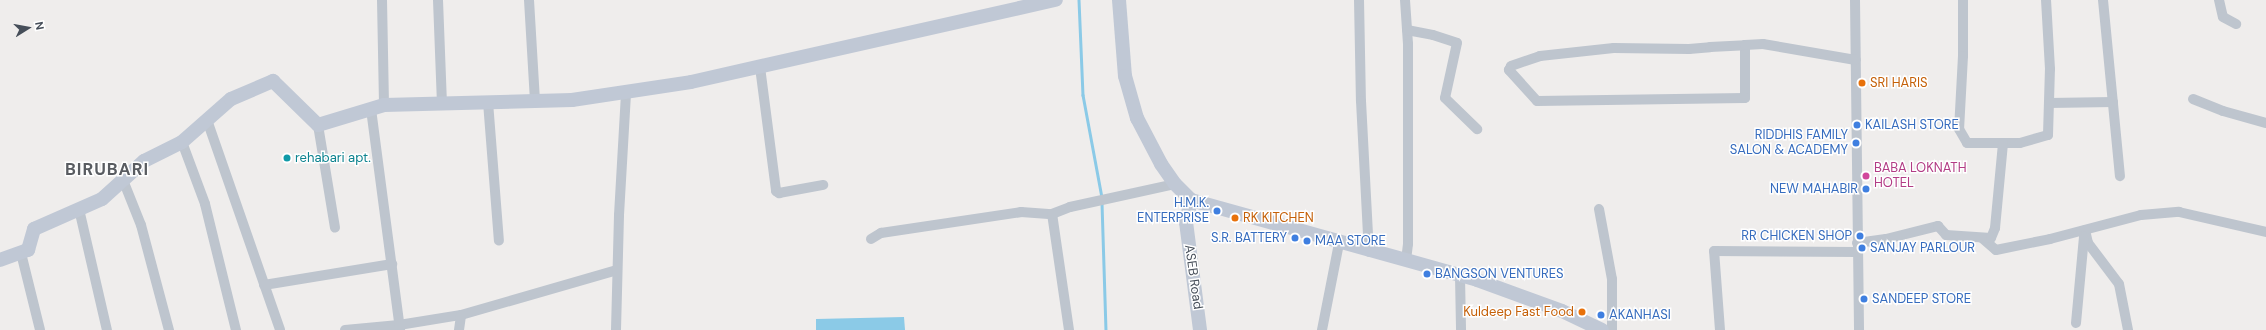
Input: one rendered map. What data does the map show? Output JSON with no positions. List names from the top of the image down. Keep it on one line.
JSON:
{"streets":{"street":["ASEB Road"]},"districts":["BIRUBARI"],"places":["SRI HARIS","KAILASH STORE","RIDDHIS FAMILY SALON & ACADEMY","rehabari apt.","BABA LOKNATH HOTEL","NEW MAHABIR","H.M.K. ENTERPRISE","RK KITCHEN","RR CHICKEN SHOP","S.R. BATTERY","MAA STORE","SANJAY PARLOUR","BANGSON VENTURES","SANDEEP STORE","Kuldeep Fast Food","AKANHASI"],"north":"right"}
